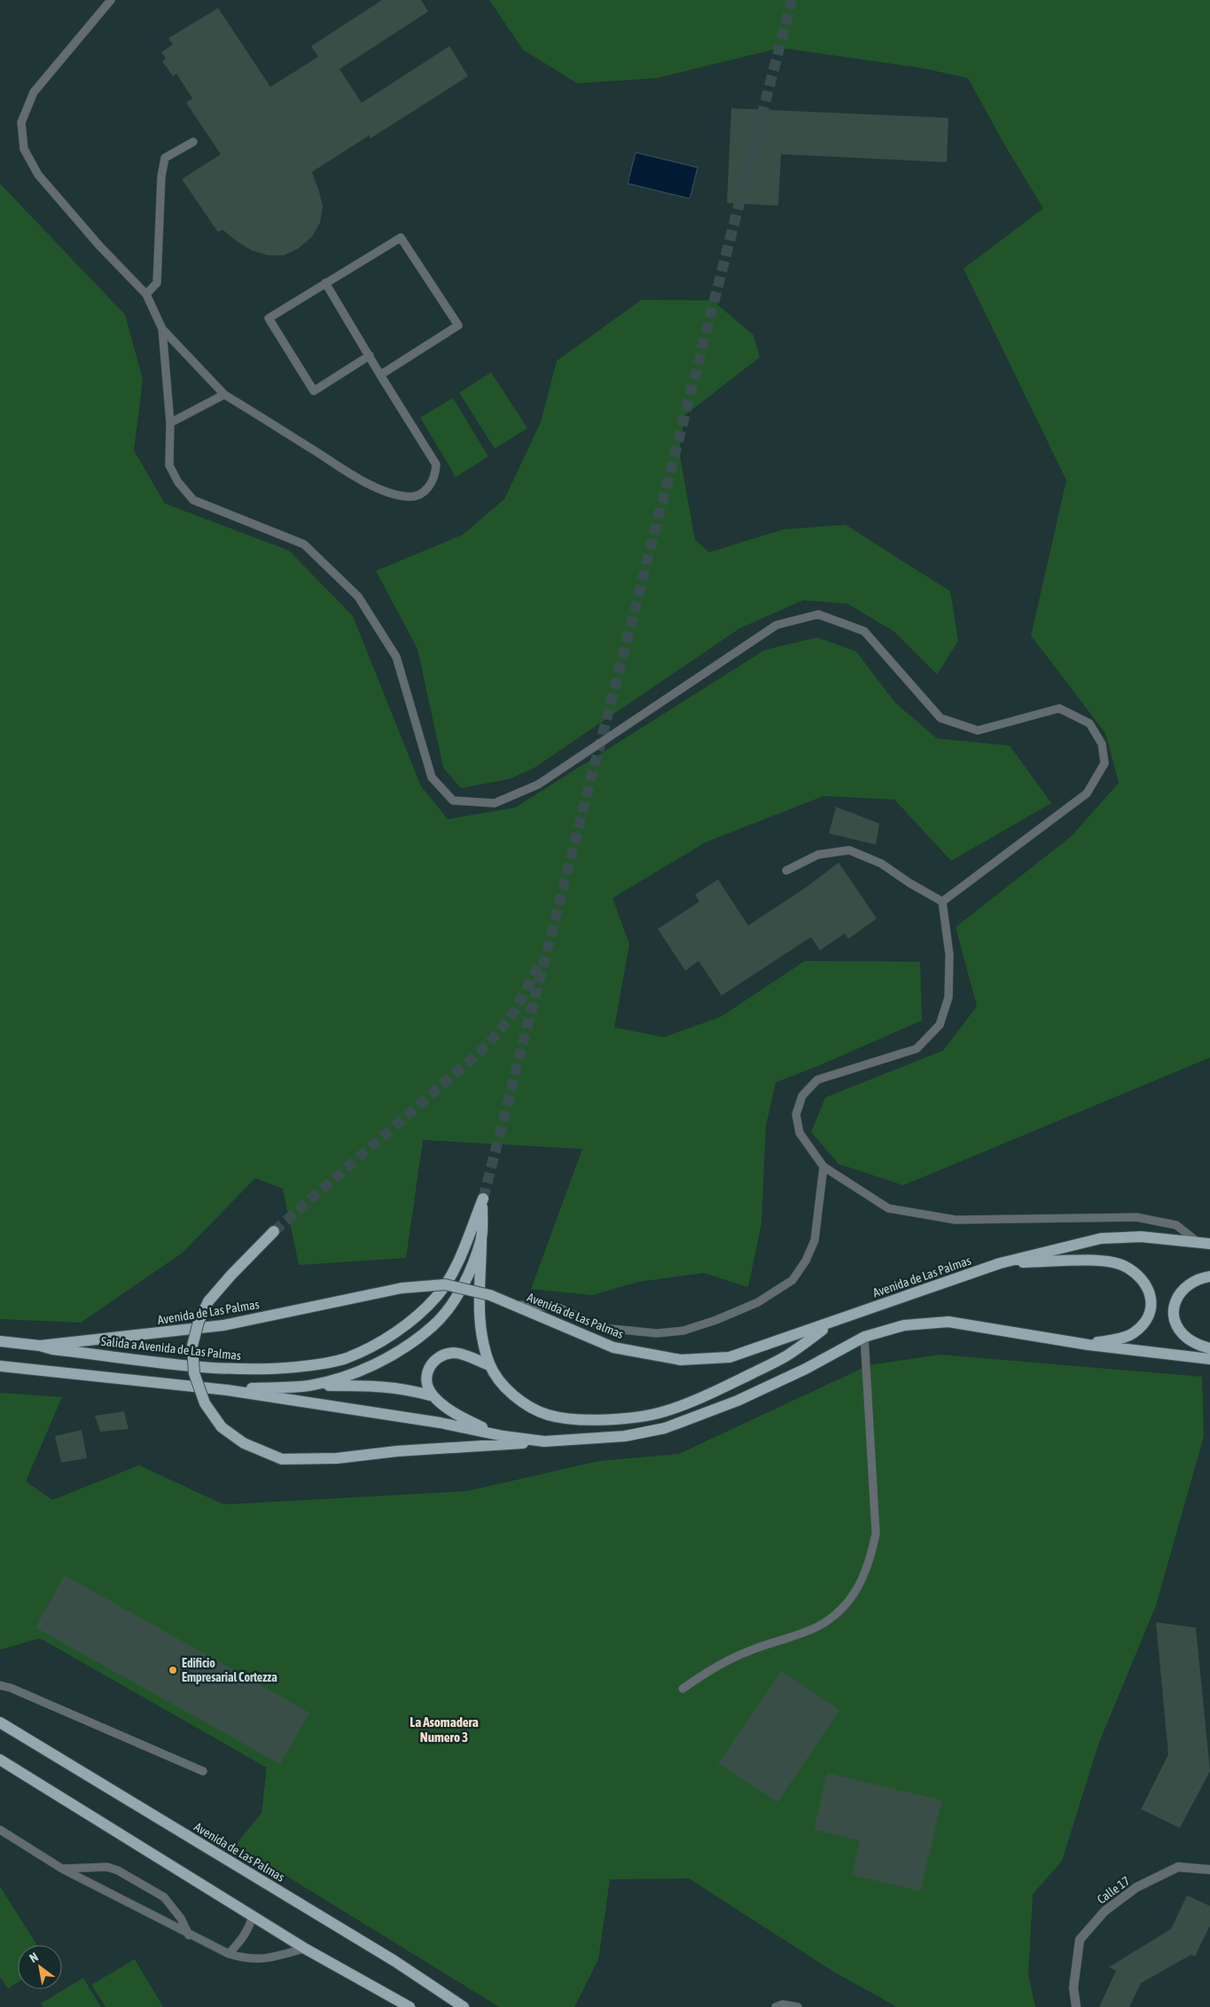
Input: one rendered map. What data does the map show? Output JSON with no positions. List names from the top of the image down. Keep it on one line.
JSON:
{"streets":{"main road":["Avenida de Las Palmas","Salida a Avenida de Las Palmas"],"street":["Calle 17"]},"crossings":[["Avenida de Las Palmas","Salida a Avenida de Las Palmas"]],"districts":["La Asomadera Numero 3"],"places":["Edificio Empresarial Cortezza"],"north":"top left"}
